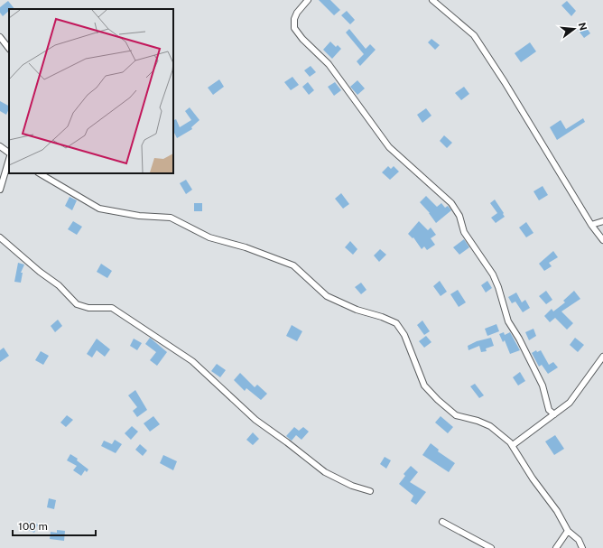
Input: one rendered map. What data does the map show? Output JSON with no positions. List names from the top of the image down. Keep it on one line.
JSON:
{"scale_bar":"100 m","north":"right"}
